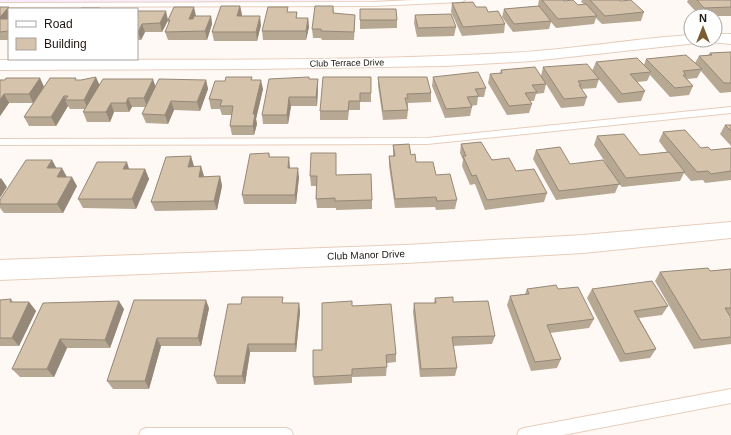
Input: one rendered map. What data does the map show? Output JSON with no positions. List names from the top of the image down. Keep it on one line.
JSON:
{"streets":{"street":["Club Terrace Drive","Club Manor Drive"]},"legend":["Road","Building"],"north":"top"}
